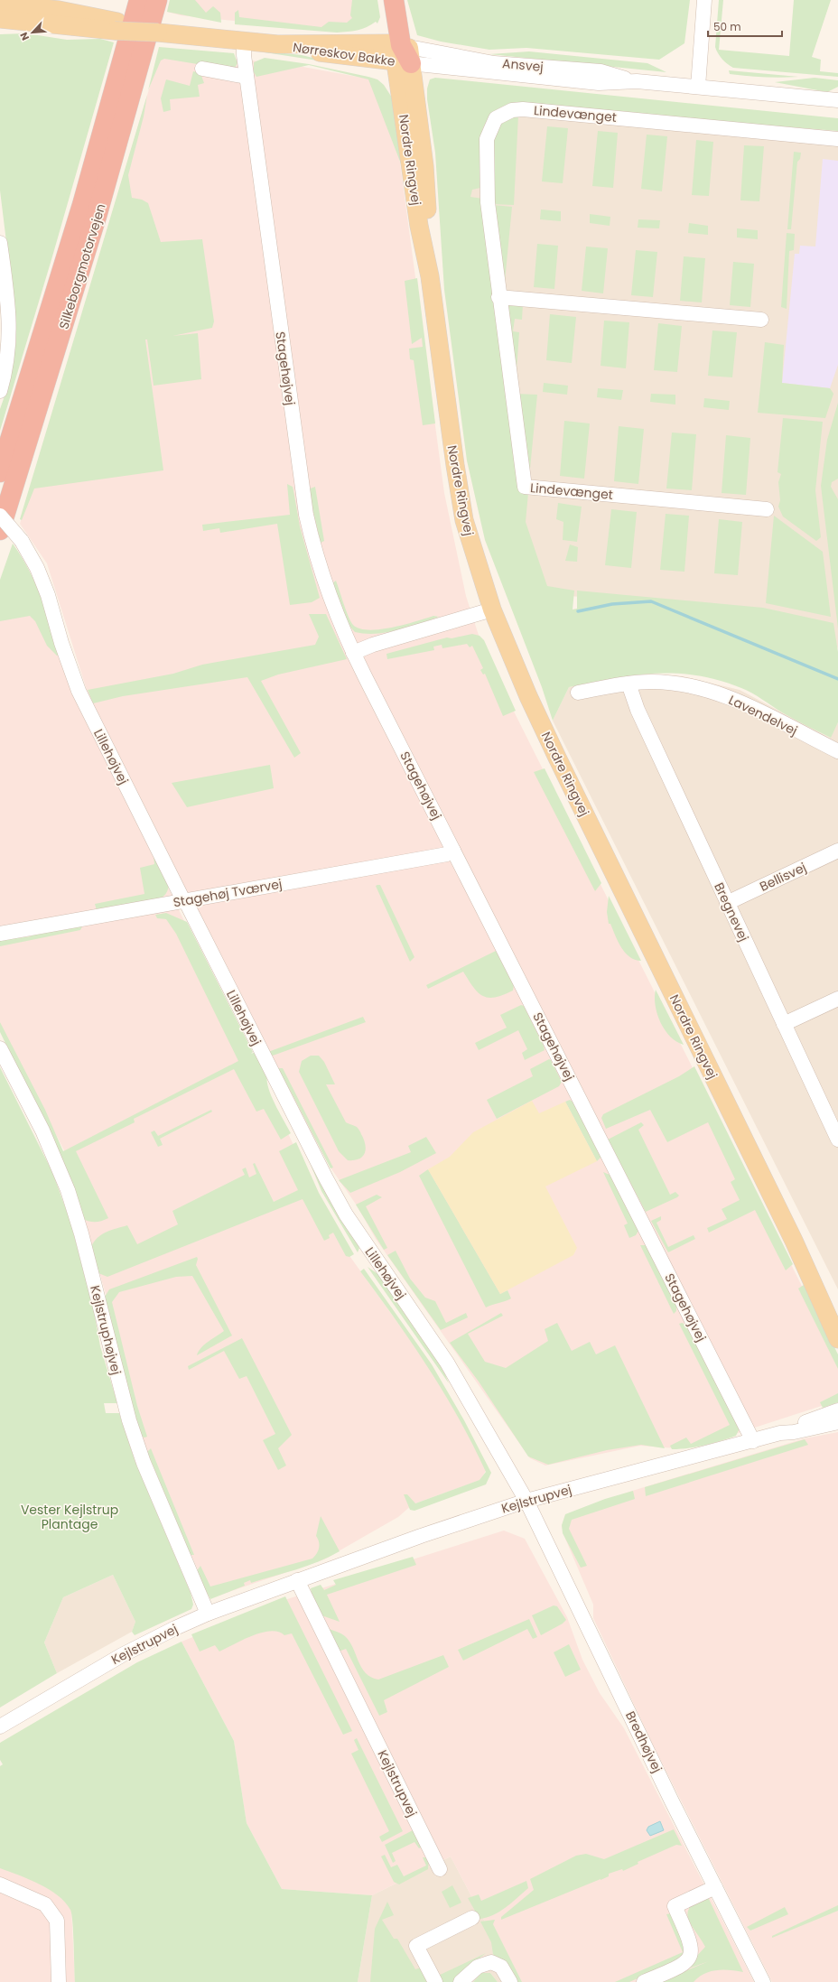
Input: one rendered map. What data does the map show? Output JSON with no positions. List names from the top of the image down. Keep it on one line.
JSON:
{"streets":{"highway":["Silkeborgmotorvejen"],"main road":["Nørreskov Bakke","Nordre Ringvej"],"street":["Ansvej","Lindevænget","Stagehøjvej","Lavendelvej","Lillehøjvej","Bellisvej","Stagehøj Tværvej","Bregnevej","Kejlstruphøjvej","Kejlstrupvej","Bredhøjvej"]},"crossings":[["Nørreskov Bakke","Ansvej"],["Nørreskov Bakke","Nordre Ringvej"],["Nørreskov Bakke","Stagehøjvej"],["Ansvej","Nordre Ringvej"],["Stagehøjvej","Stagehøj Tværvej"],["Stagehøjvej","Kejlstrupvej"],["Lavendelvej","Bregnevej"],["Lillehøjvej","Stagehøj Tværvej"],["Lillehøjvej","Kejlstrupvej"],["Lillehøjvej","Bredhøjvej"],["Bellisvej","Bregnevej"],["Kejlstruphøjvej","Kejlstrupvej"],["Kejlstrupvej","Bredhøjvej"]],"parks":["Vester Kejlstrup Plantage"],"scale_bar":"50 m","north":"bottom left"}
